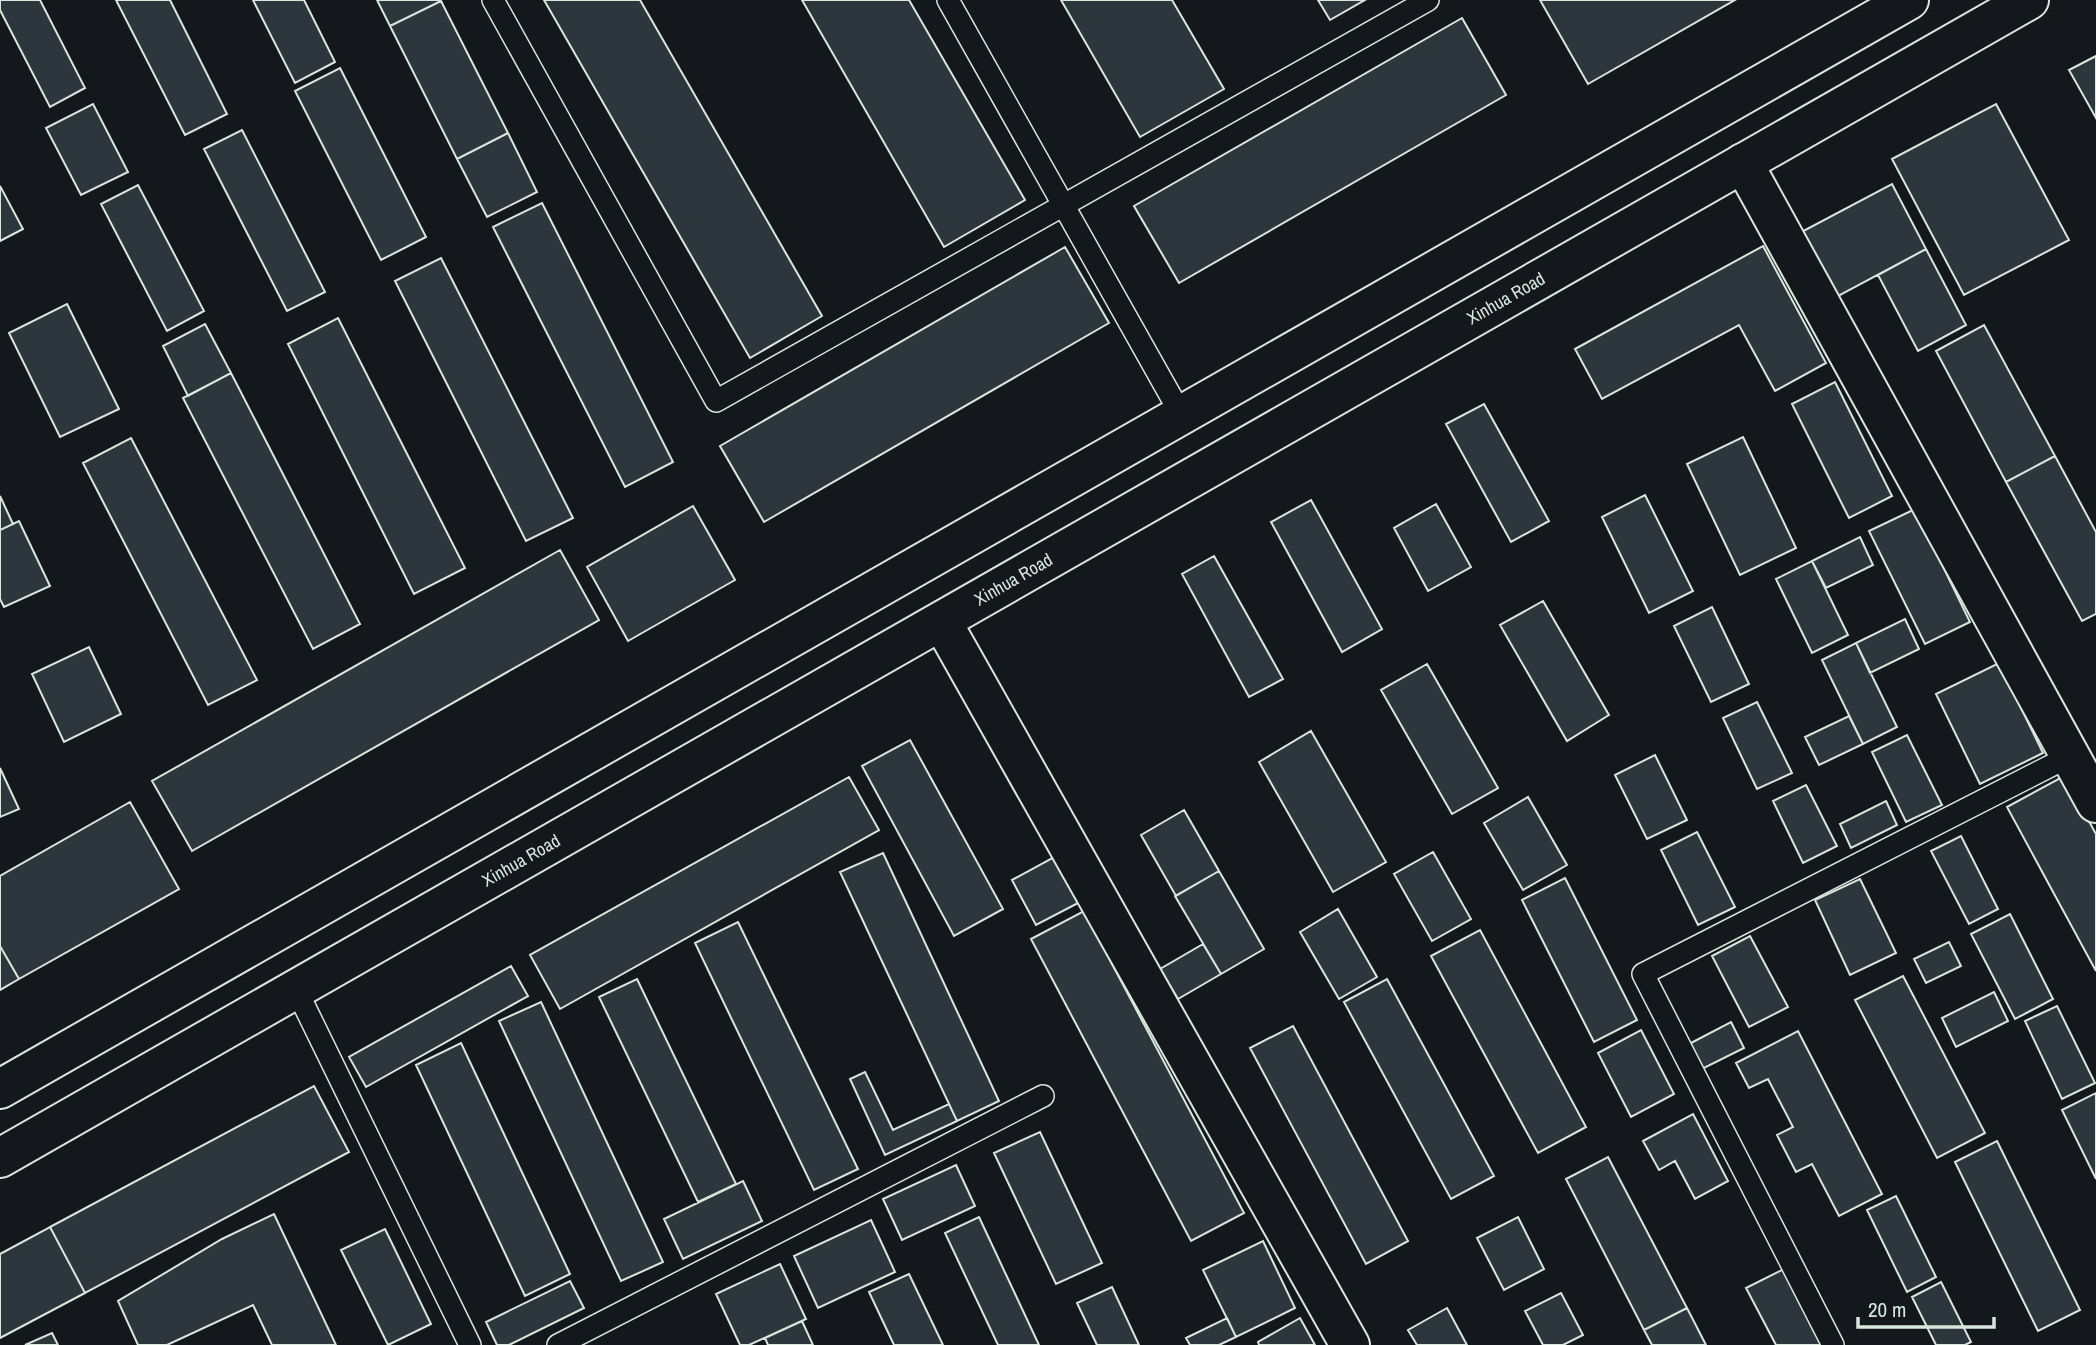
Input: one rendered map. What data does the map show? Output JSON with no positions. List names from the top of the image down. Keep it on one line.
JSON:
{"streets":{"main road":["Xinhua Road"]},"scale_bar":"20 m"}
